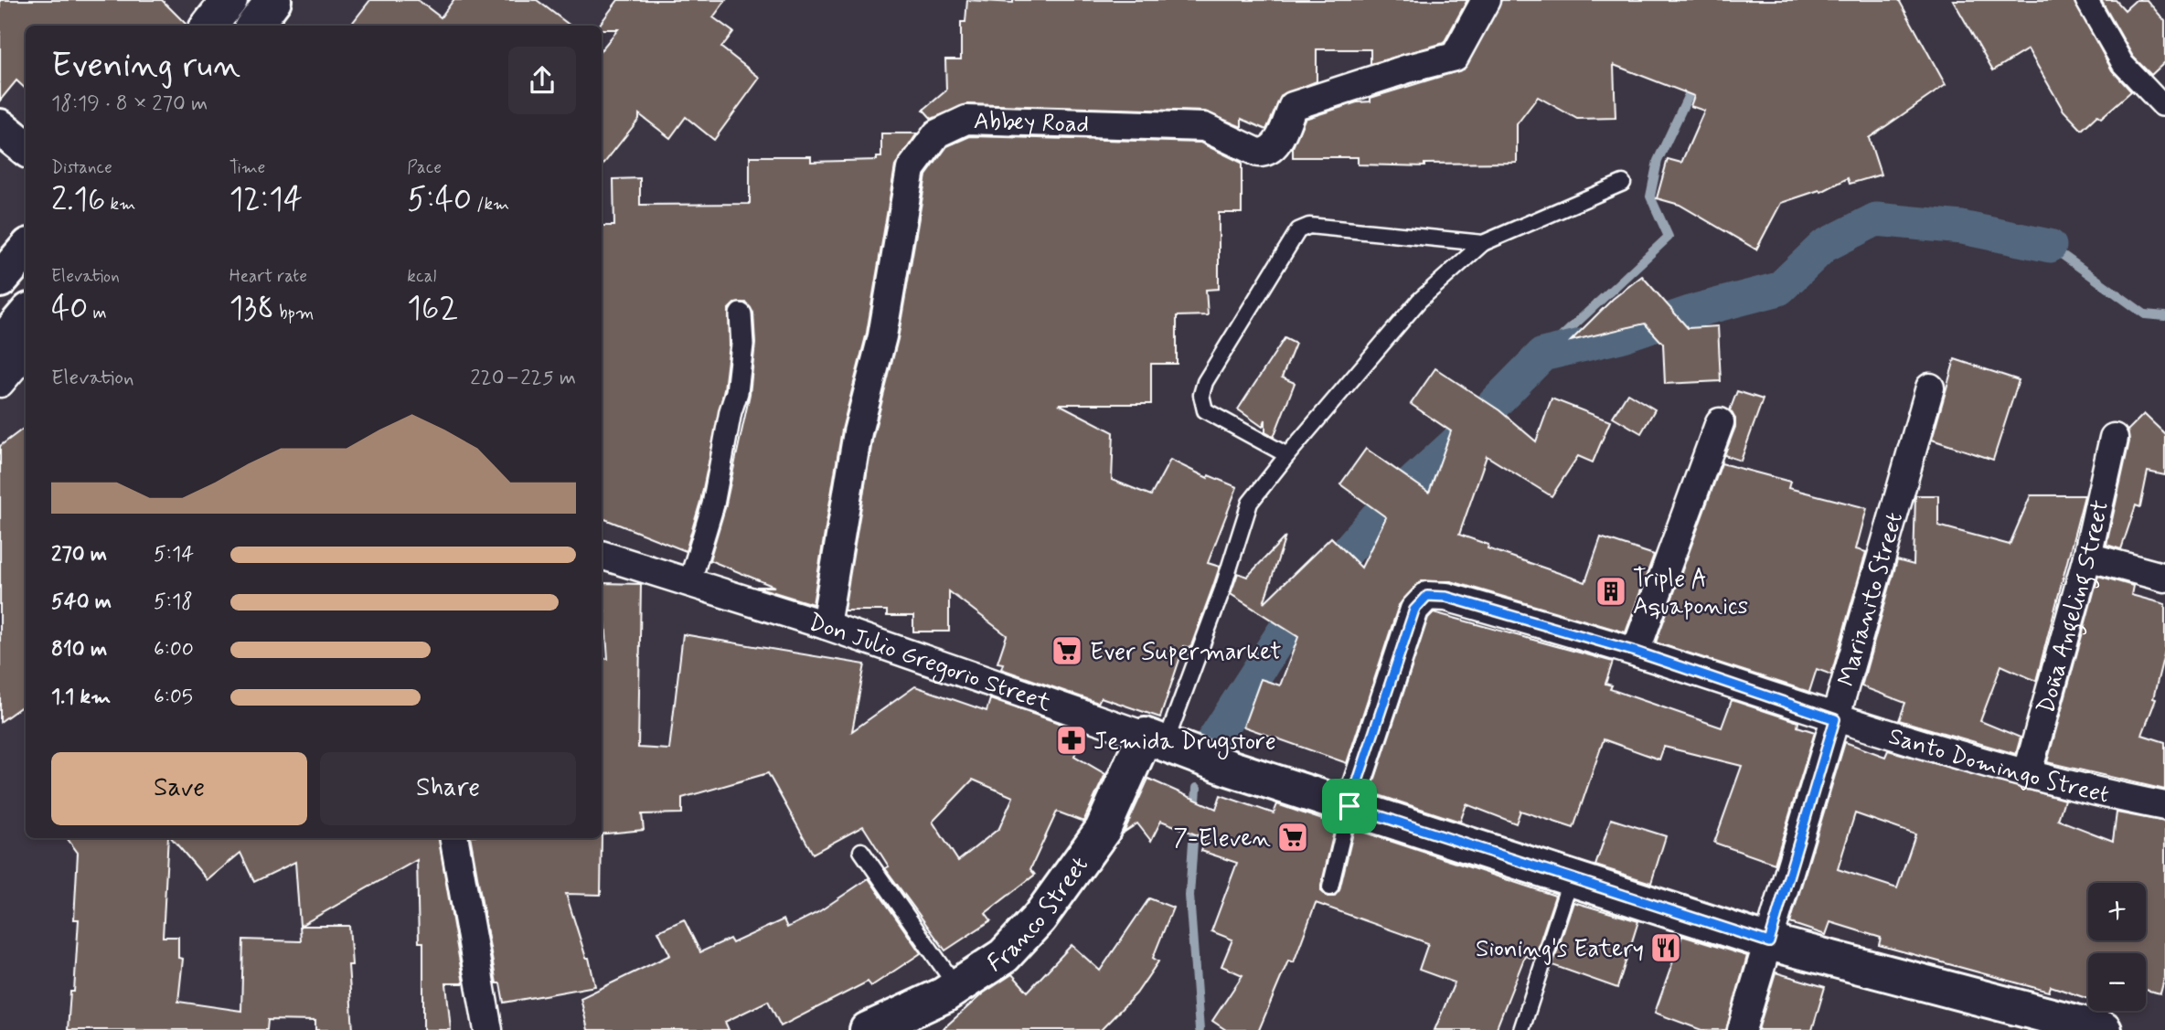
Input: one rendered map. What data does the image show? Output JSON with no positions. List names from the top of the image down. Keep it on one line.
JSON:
{"streets":{"street":["Abbey Road","Marianito Street","Doña Angeling Street","Don Julio Gregorio Street","Santo Domingo Street","Franco Street"]},"crossings":[["Abbey Road","Don Julio Gregorio Street"],["Marianito Street","Don Julio Gregorio Street"],["Marianito Street","Santo Domingo Street"],["Doña Angeling Street","Santo Domingo Street"],["Don Julio Gregorio Street","Santo Domingo Street"],["Don Julio Gregorio Street","Franco Street"]],"places":{"building":["Triple A Aquaponics"],"supermarket":["Ever Supermarket","7-Eleven"],"pharmacy":["Jemida Drugstore"],"restaurant":["Sioning's Eatery"]},"page":{"heading":["Evening run","18:19 · 8 × 270 m"],"stats":[["Distance","2.16 km"],["Time","12:14"],["Pace","5:40 /km"],["Elevation","40 m"],["Heart rate","138 bpm"],["kcal","162"]],"chart":["Elevation","220–225 m"],"list":[{"name":"270 m","note":"5:14"},{"name":"540 m","note":"5:18"},{"name":"810 m","note":"6:00"},{"name":"1.1 km","note":"6:05"}],"buttons":["Save","Share"],"map_buttons":["+","−"]}}
